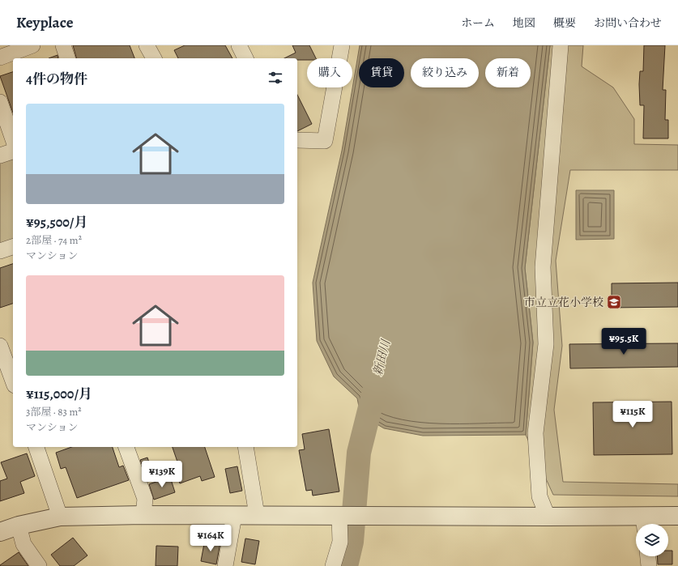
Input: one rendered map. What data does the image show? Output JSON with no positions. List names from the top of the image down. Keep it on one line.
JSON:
{"water":["新田川"],"places":{"school or university":["市立立花小学校"]},"page":{"header":"Keyplace","nav":["ホーム","地図","概要","お問い合わせ"],"chip":["購入","賃貸","絞り込み","新着"],"heading":"4件の物件","list":[{"name":"¥95,500/月","note":"2部屋 · 74 m² · マンション"},{"name":"¥115,000/月","note":"3部屋 · 83 m² · マンション"}],"price":["¥95.5K","¥115K","¥139K","¥164K"]}}
